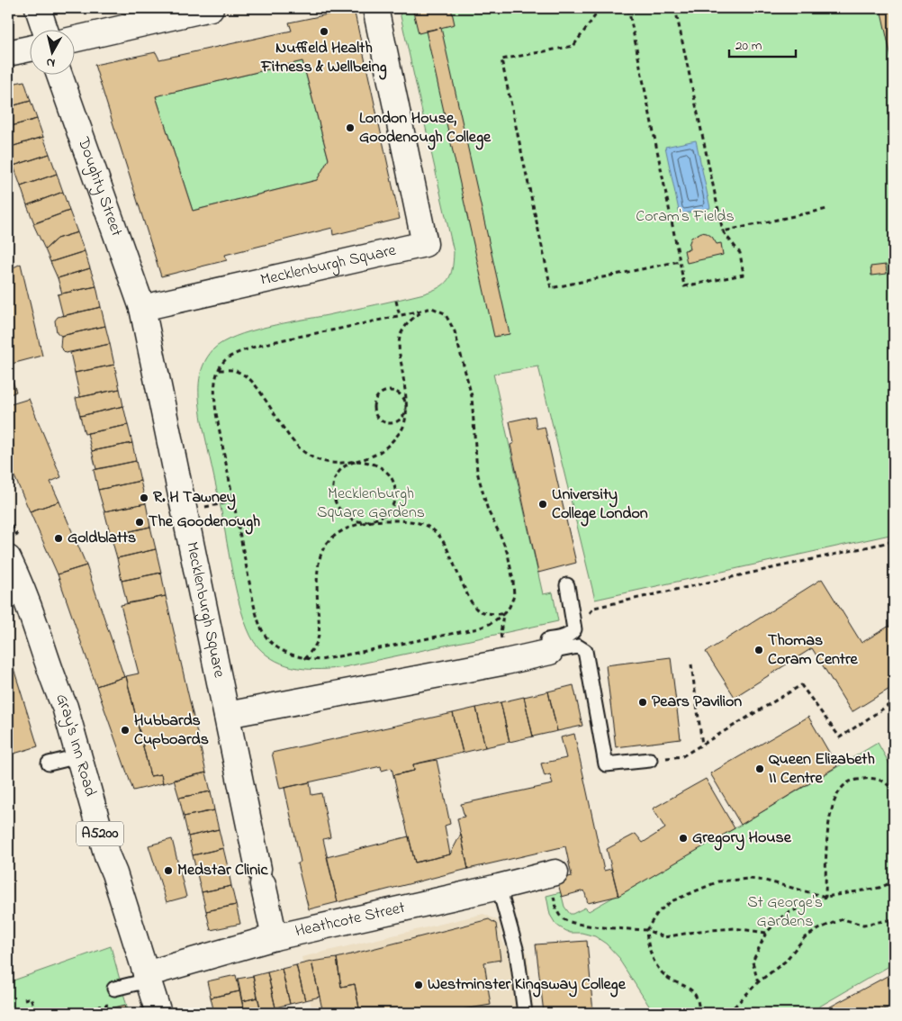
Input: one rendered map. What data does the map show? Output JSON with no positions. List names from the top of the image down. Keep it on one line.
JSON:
{"streets":{"street":["Doughty Street","Mecklenburgh Square","Gray's Inn Road","A5200","Heathcote Street"]},"crossings":[["Doughty Street","Mecklenburgh Square"],["Mecklenburgh Square","Heathcote Street"],["Gray's Inn Road","Heathcote Street"]],"parks":["Coram's Fields","Mecklenburgh Square Gardens","St George's Gardens"],"places":["Nuffield Health Fitness & Wellbeing","London House, Goodenough College","R. H Tawney","University College London","The Goodenough","Goldblatts","Thomas Coram Centre","Pears Pavilion","Hubbards Cupboards","Queen Elizabeth II Centre","Gregory House","Medstar Clinic","Westminster Kingsway College"],"scale_bar":"20 m","north":"bottom"}
